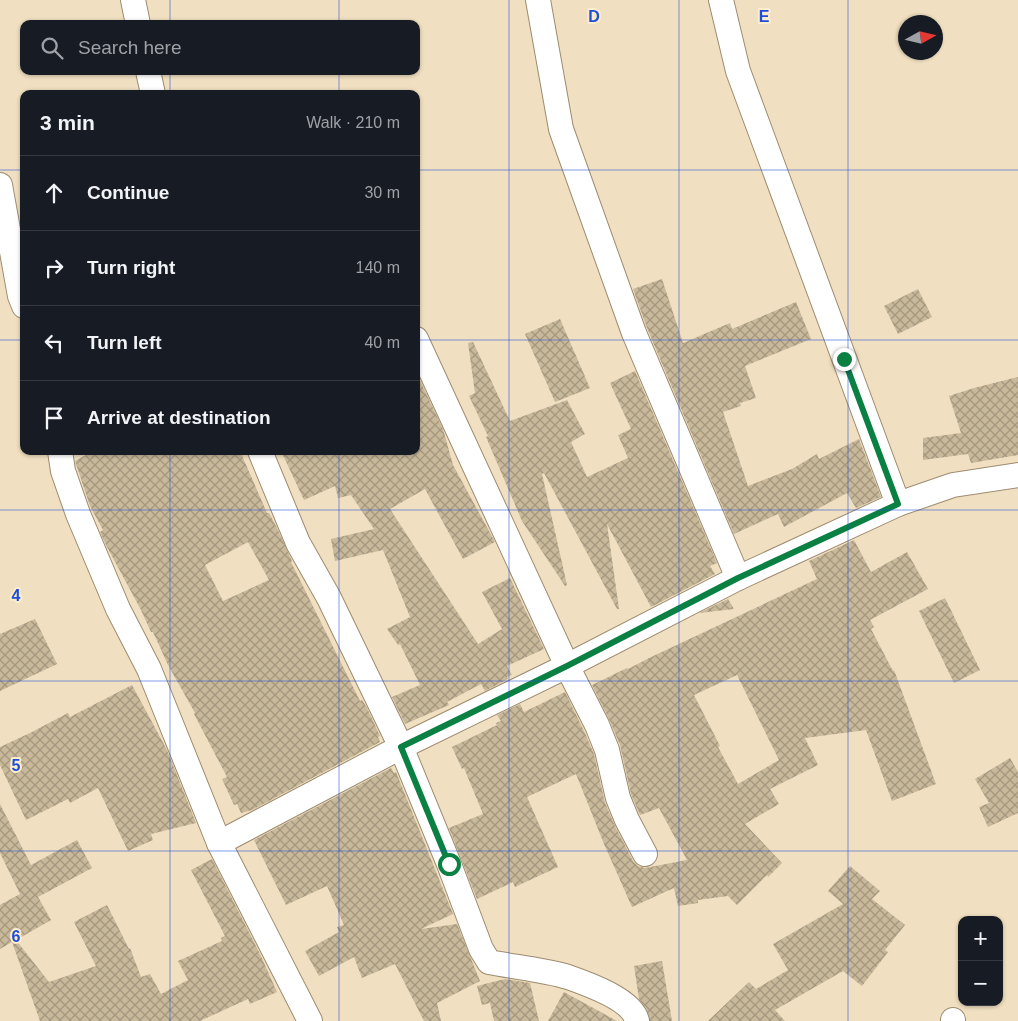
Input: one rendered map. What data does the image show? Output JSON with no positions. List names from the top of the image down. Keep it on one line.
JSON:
{"north":"right","page":{"search":"Search here","heading":["3 min","Walk · 210 m"],"list":[["Continue","30 m"],["Turn right","140 m"],["Turn left","40 m"],"Arrive at destination"],"map_buttons":["+","−"]},"grid":{"columns":["D","E"],"rows":["4","5","6"]}}
